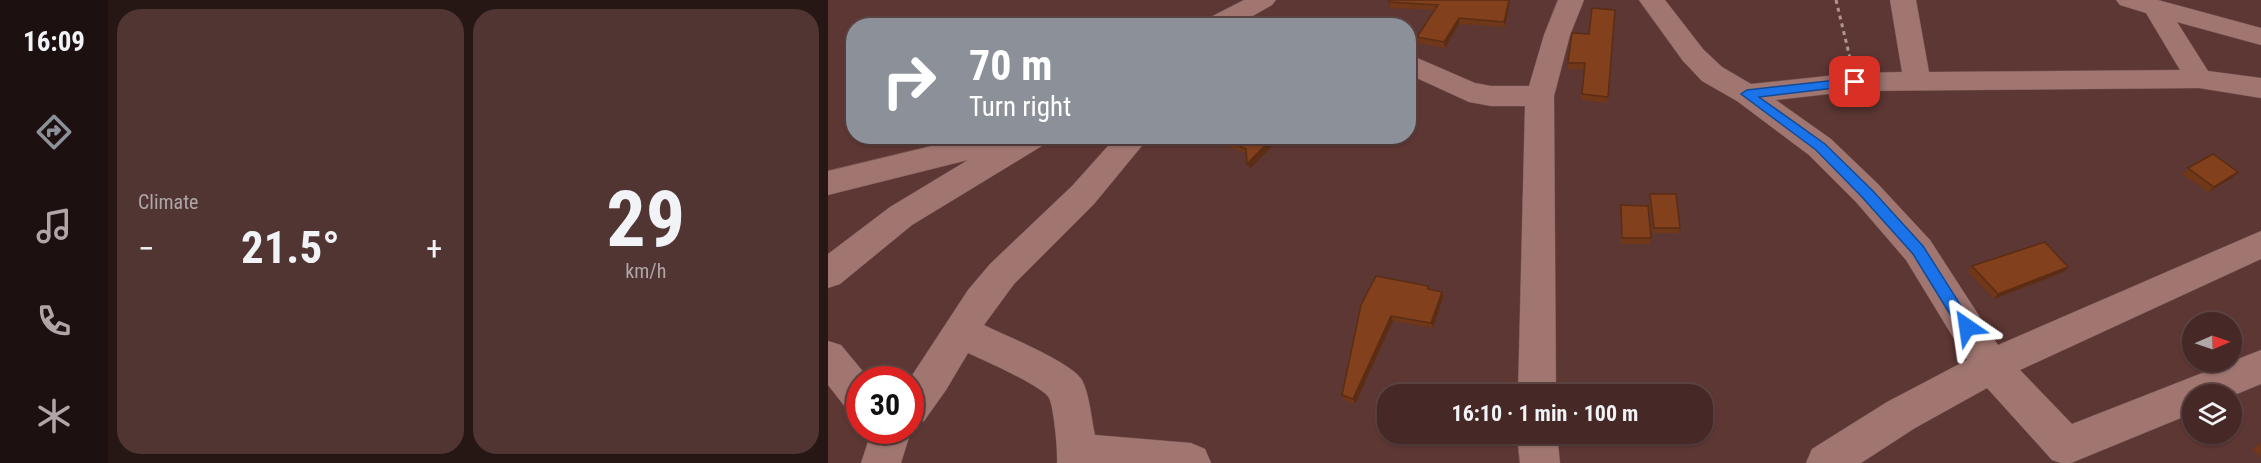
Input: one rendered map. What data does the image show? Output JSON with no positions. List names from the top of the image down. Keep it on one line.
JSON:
{"north":"right","page":{"tabs":"16:09","tile":["Climate",["29","km/h"]],"turn":["70 m","Turn right"],"heat":["−","21.5°","+"],"limit":"30","trip":"16:10 · 1 min · 100 m"}}
